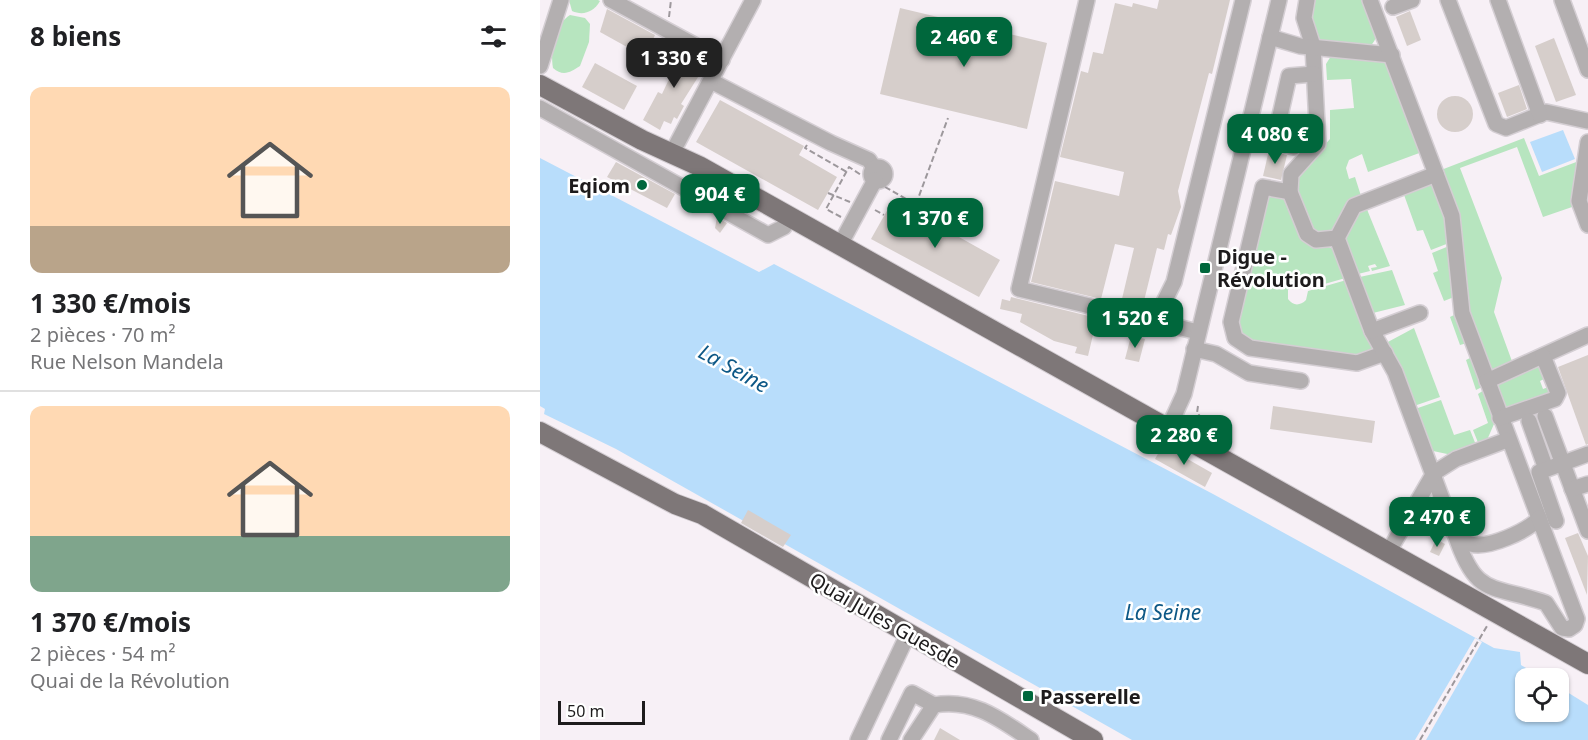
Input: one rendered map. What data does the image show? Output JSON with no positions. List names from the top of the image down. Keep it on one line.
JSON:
{"streets":{"main road":["Quai Jules Guesde"]},"water":["La Seine"],"places":{"other":["Eqiom"],"transit":["Digue - Révolution","Passerelle"]},"scale_bar":"50 m","page":{"heading":"8 biens","price":["2 460 €","1 330 €","4 080 €","904 €","1 370 €","1 520 €","2 280 €","2 470 €"],"list":[{"name":"1 330 €/mois","note":"2 pièces · 70 m² · Rue Nelson Mandela"},{"name":"1 370 €/mois","note":"2 pièces · 54 m² · Quai de la Révolution"}],"scale":"50 m"}}
